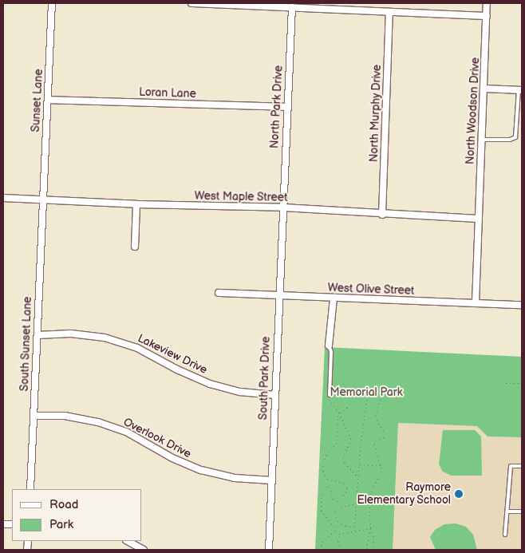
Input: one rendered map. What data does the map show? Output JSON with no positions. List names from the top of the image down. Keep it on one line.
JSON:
{"streets":{"street":["Loran Lane","Sunset Lane","North Park Drive","North Woodson Drive","North Murphy Drive","West Maple Street","West Olive Street","South Sunset Lane","Lakeview Drive","South Park Drive","Overlook Drive"]},"crossings":[["Loran Lane","Sunset Lane"],["Loran Lane","North Park Drive"],["Sunset Lane","West Maple Street"],["Sunset Lane","South Sunset Lane"],["North Park Drive","West Maple Street"],["North Park Drive","South Park Drive"],["North Woodson Drive","West Maple Street"],["North Woodson Drive","West Olive Street"],["North Murphy Drive","West Maple Street"],["West Maple Street","South Sunset Lane"],["West Maple Street","South Park Drive"],["West Olive Street","South Park Drive"],["South Sunset Lane","Lakeview Drive"],["South Sunset Lane","Overlook Drive"],["Lakeview Drive","South Park Drive"],["South Park Drive","Overlook Drive"]],"parks":["Memorial Park"],"places":["Raymore Elementary School"],"legend":["Road","Park"]}
